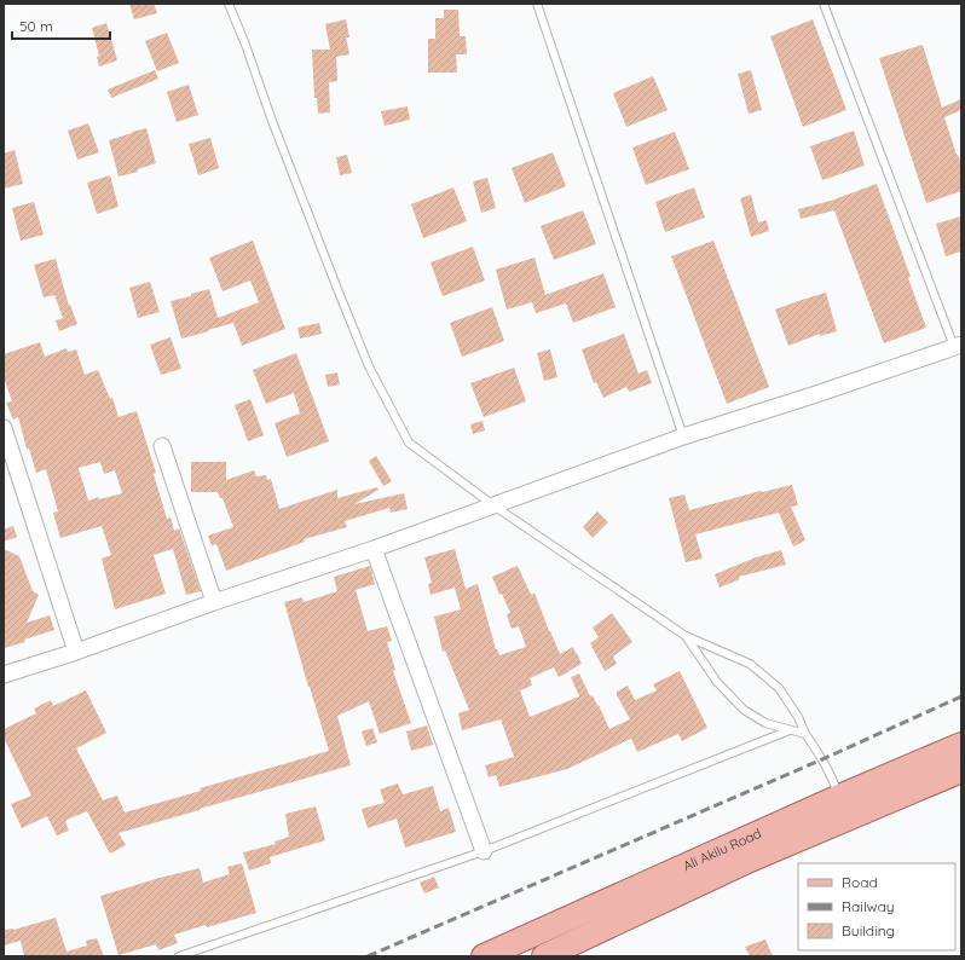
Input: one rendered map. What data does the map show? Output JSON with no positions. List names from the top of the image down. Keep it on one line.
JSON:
{"streets":{"main road":["Ali Akilu Road"]},"legend":["Road","Railway","Building"],"scale_bar":"50 m"}
